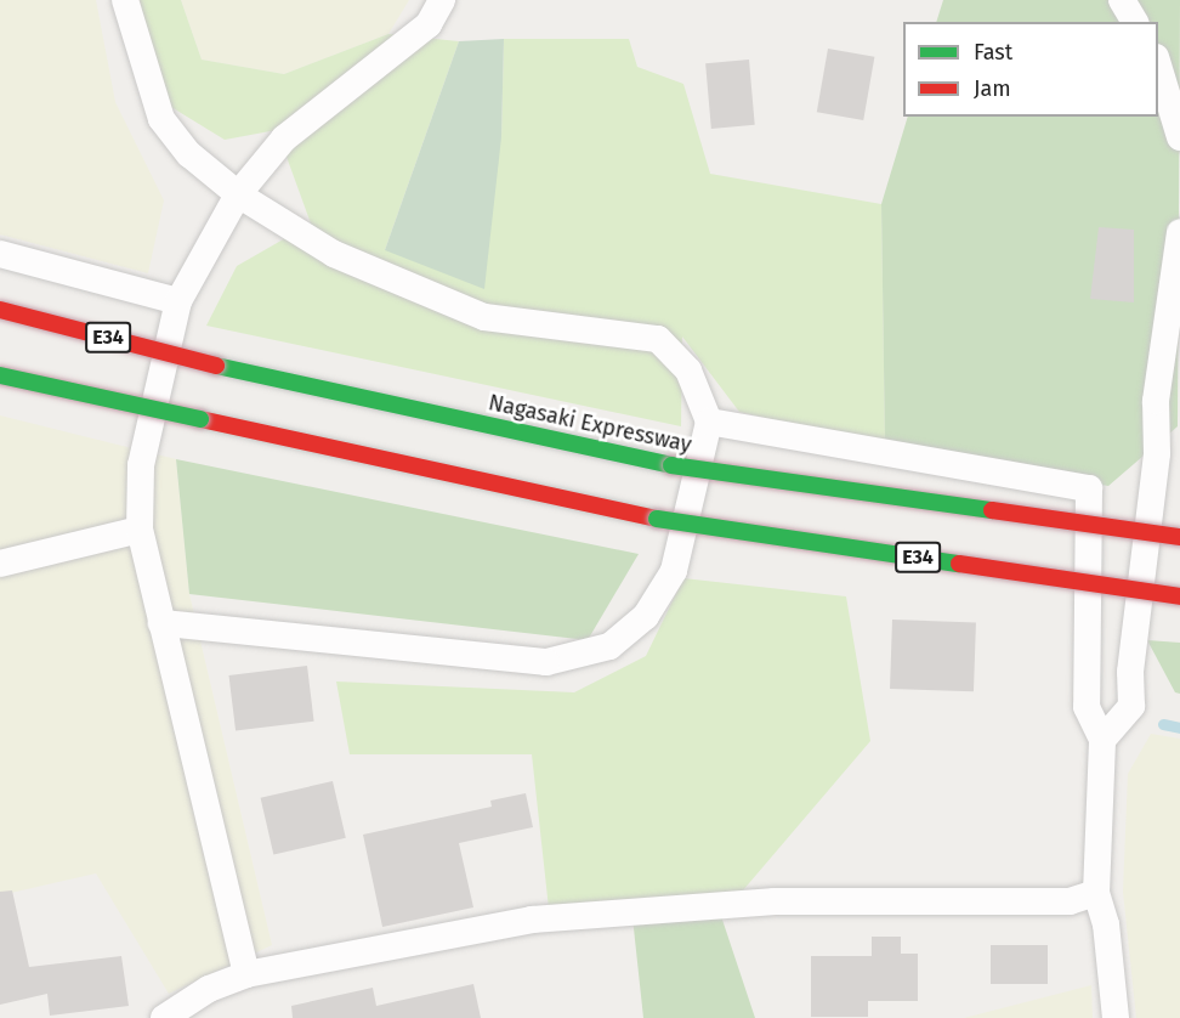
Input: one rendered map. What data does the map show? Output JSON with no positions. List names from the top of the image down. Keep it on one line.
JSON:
{"streets":{"highway":["E34","Nagasaki Expressway"]},"legend":["Fast","Jam"]}
